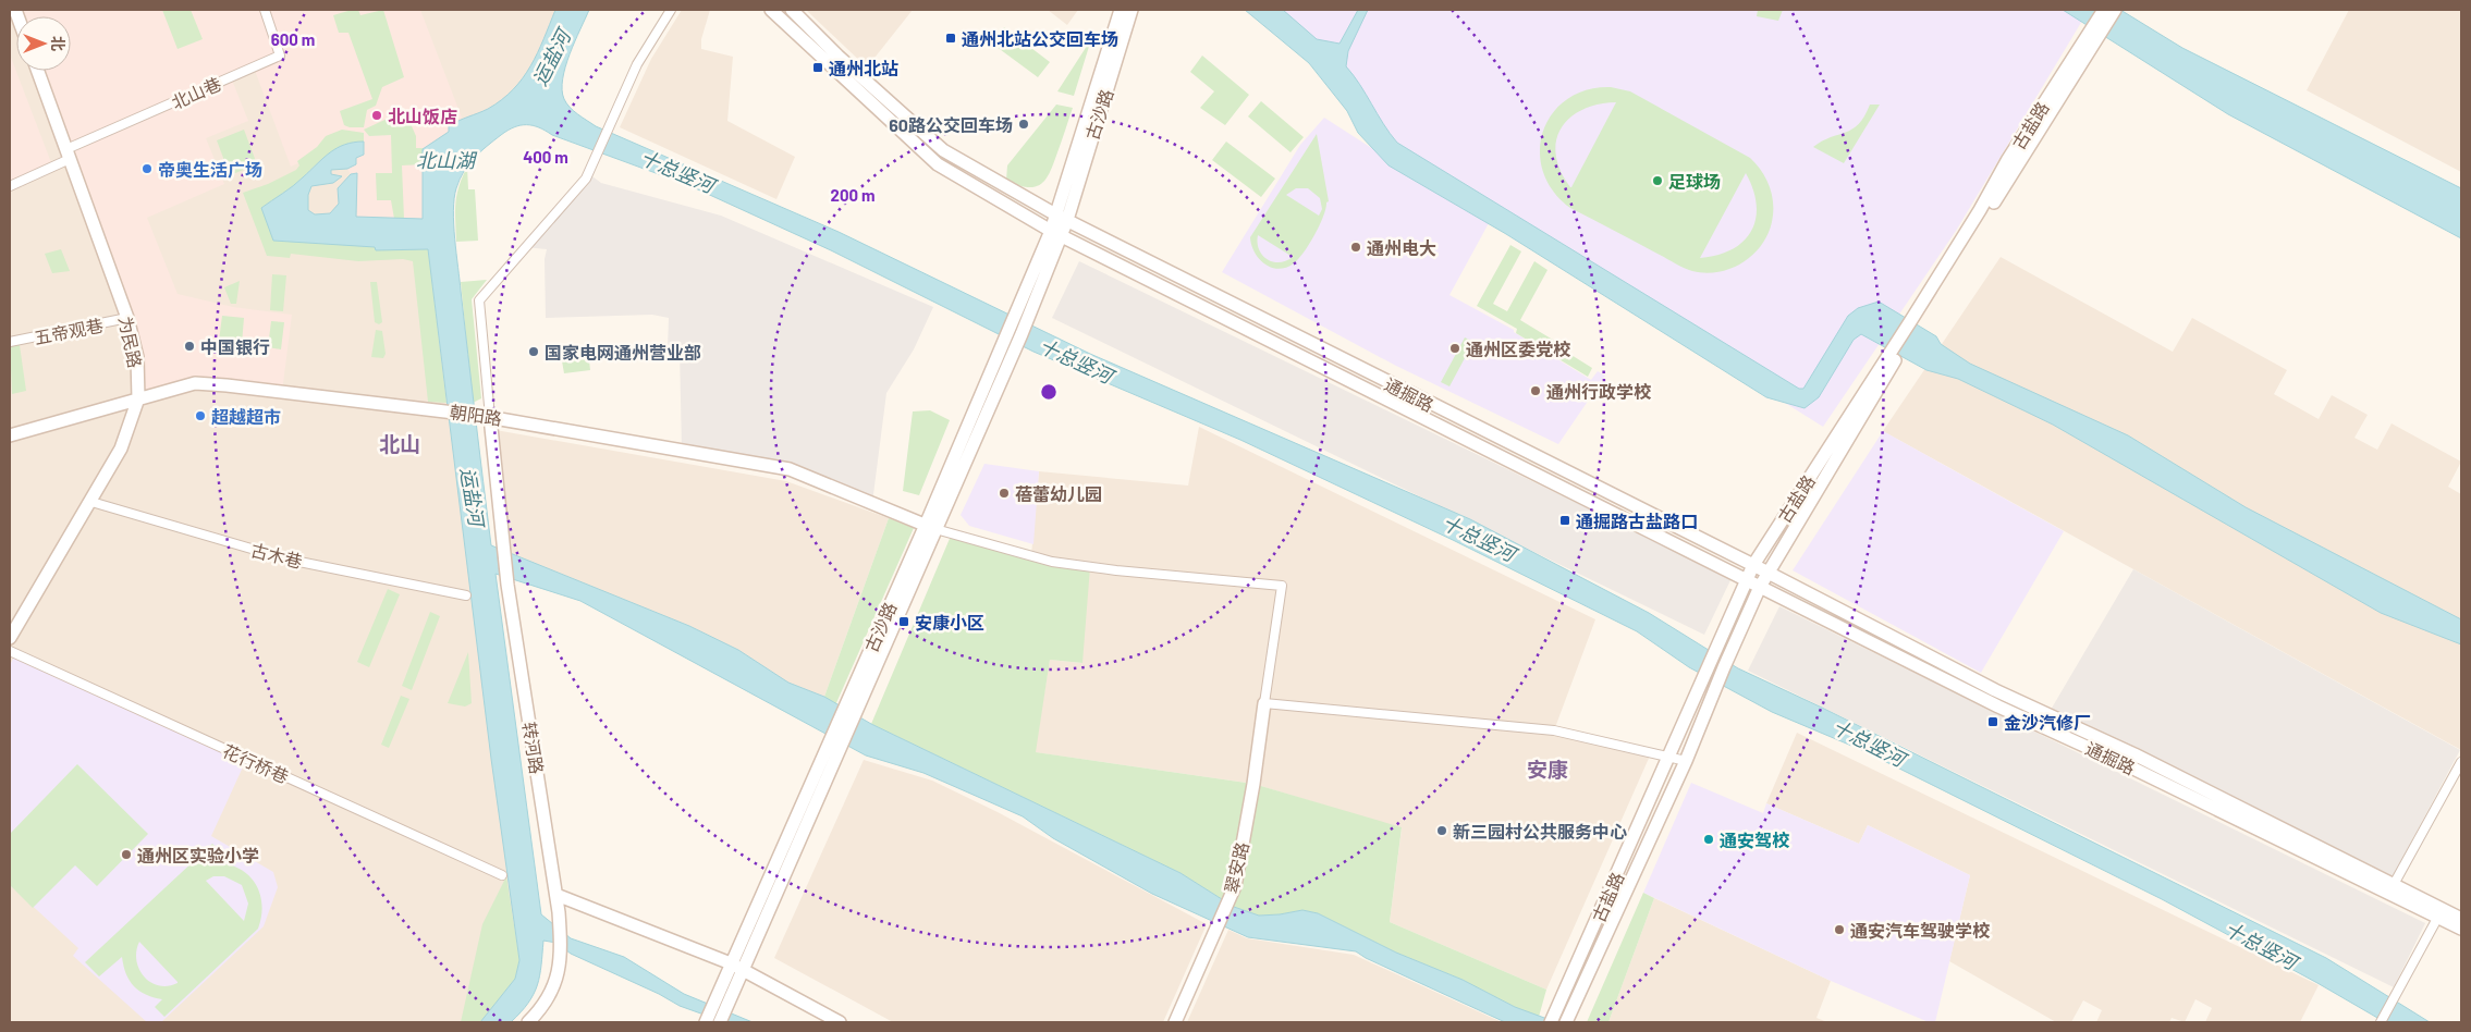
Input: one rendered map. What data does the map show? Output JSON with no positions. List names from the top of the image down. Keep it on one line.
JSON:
{"streets":{"main road":["古沙路","古盐路","为民路","通掘路","朝阳路","转河路","翠安路"],"street":["北山巷","五帝观巷","古木巷","花行桥巷"]},"crossings":[["北山巷","为民路"],["古沙路","通掘路"],["古沙路","朝阳路"],["古盐路","通掘路"],["五帝观巷","为民路"],["为民路","朝阳路"],["为民路","古木巷"],["朝阳路","转河路"]],"districts":["北山","安康"],"water":["运盐河","北山湖","十总竖河"],"places":{"transit":["通州北站公交回车场","通州北站","通掘路古盐路口","安康小区","金沙汽修厂"],"other":["北山饭店","60路公交回车场","帝奥生活广场","足球场","通州电大","中国银行","通州区委党校","国家电网通州营业部","通州行政学校","超越超市","蓓蕾幼儿园","新三园村公共服务中心","通安驾校","通州区实验小学","通安汽车驾驶学校"]},"north":"right","rings":["600 m","400 m","200 m"]}
